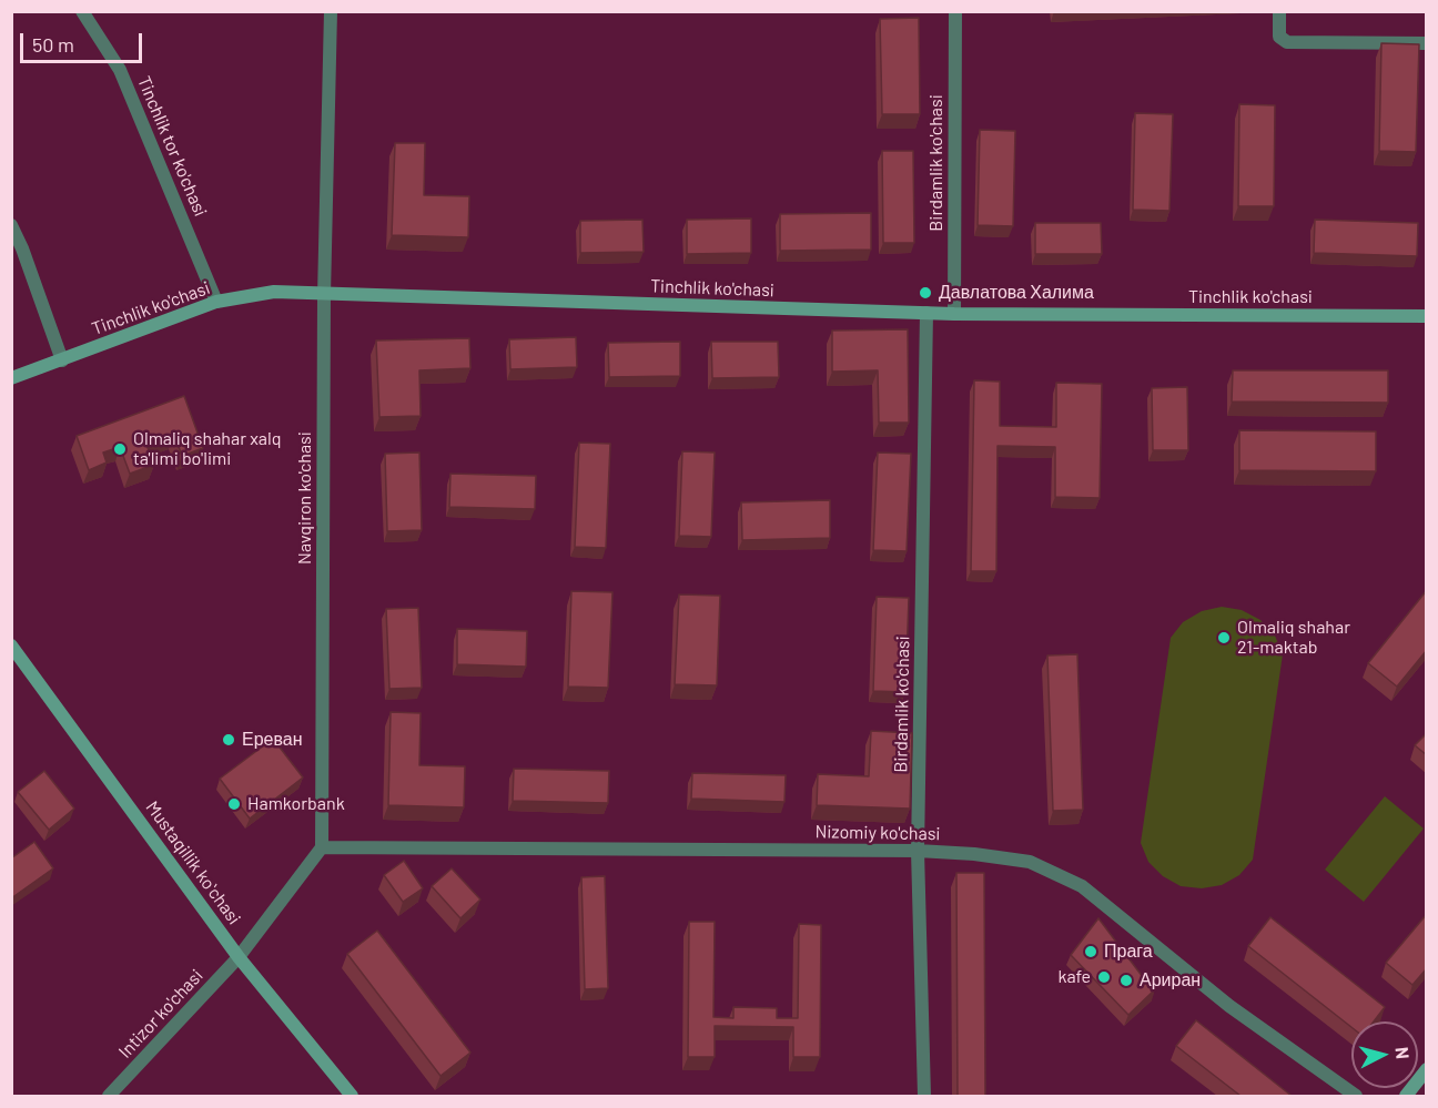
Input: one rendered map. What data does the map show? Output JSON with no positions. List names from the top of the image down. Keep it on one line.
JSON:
{"streets":{"main road":["Tinchlik ko'chasi","Mustaqillik koʻchasi"],"street":["Tinchlik tor ko'chasi","Birdamlik ko'chasi","Navqiron ko'chasi","Nizomiy ko'chasi","Intizor ko'chasi"]},"crossings":[["Tinchlik tor ko'chasi","Tinchlik ko'chasi"],["Birdamlik ko'chasi","Tinchlik ko'chasi"],["Birdamlik ko'chasi","Nizomiy ko'chasi"],["Tinchlik ko'chasi","Navqiron ko'chasi"],["Navqiron ko'chasi","Nizomiy ko'chasi"],["Mustaqillik koʻchasi","Intizor ko'chasi"]],"places":["Давлатова Халима","Olmaliq shahar xalq ta'limi bo'limi","Olmaliq shahar 21-maktab","Ереван","Hamkorbank","Прага","kafe","Ариран"],"scale_bar":"50 m","north":"right"}
